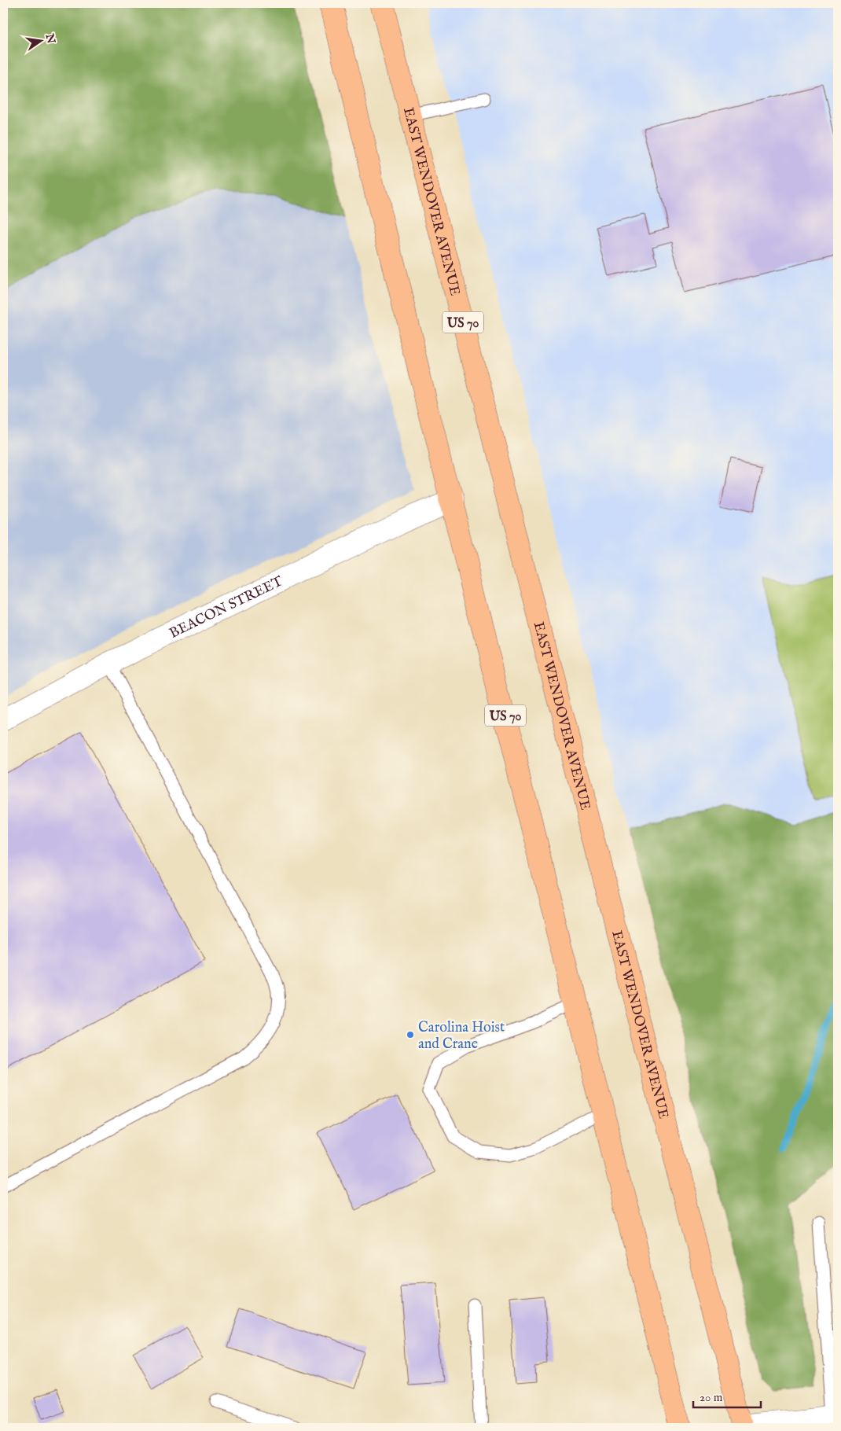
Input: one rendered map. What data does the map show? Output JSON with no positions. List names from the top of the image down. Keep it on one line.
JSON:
{"streets":{"highway":["EAST WENDOVER AVENUE","US 70"],"street":["BEACON STREET"]},"crossings":[["US 70","BEACON STREET"]],"places":["Carolina Hoist and Crane"],"scale_bar":"20 m","north":"right"}
